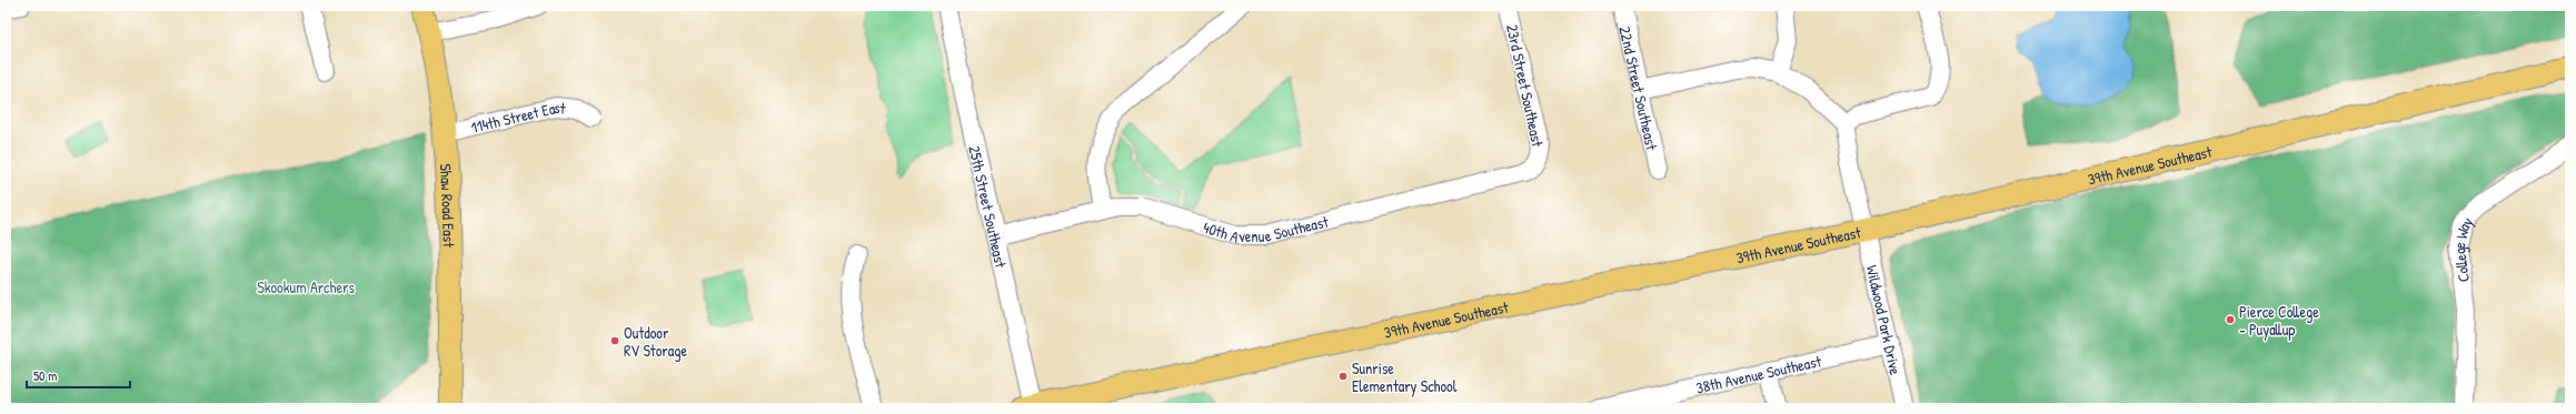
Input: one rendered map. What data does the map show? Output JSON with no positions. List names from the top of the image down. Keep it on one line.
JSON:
{"streets":{"main road":["39th Avenue Southeast","Shaw Road East"],"street":["23rd Street Southeast","22nd Street Southeast","114th Street East","25th Street Southeast","40th Avenue Southeast","College Way","Wildwood Park Drive","38th Avenue Southeast"]},"crossings":[["23rd Street Southeast","40th Avenue Southeast"],["114th Street East","Shaw Road East"],["39th Avenue Southeast","25th Street Southeast"],["39th Avenue Southeast","Wildwood Park Drive"],["25th Street Southeast","40th Avenue Southeast"],["Wildwood Park Drive","38th Avenue Southeast"]],"parks":["Skookum Archers"],"places":["Pierce College - Puyallup","Outdoor RV Storage","Sunrise Elementary School"],"scale_bar":"50 m"}
